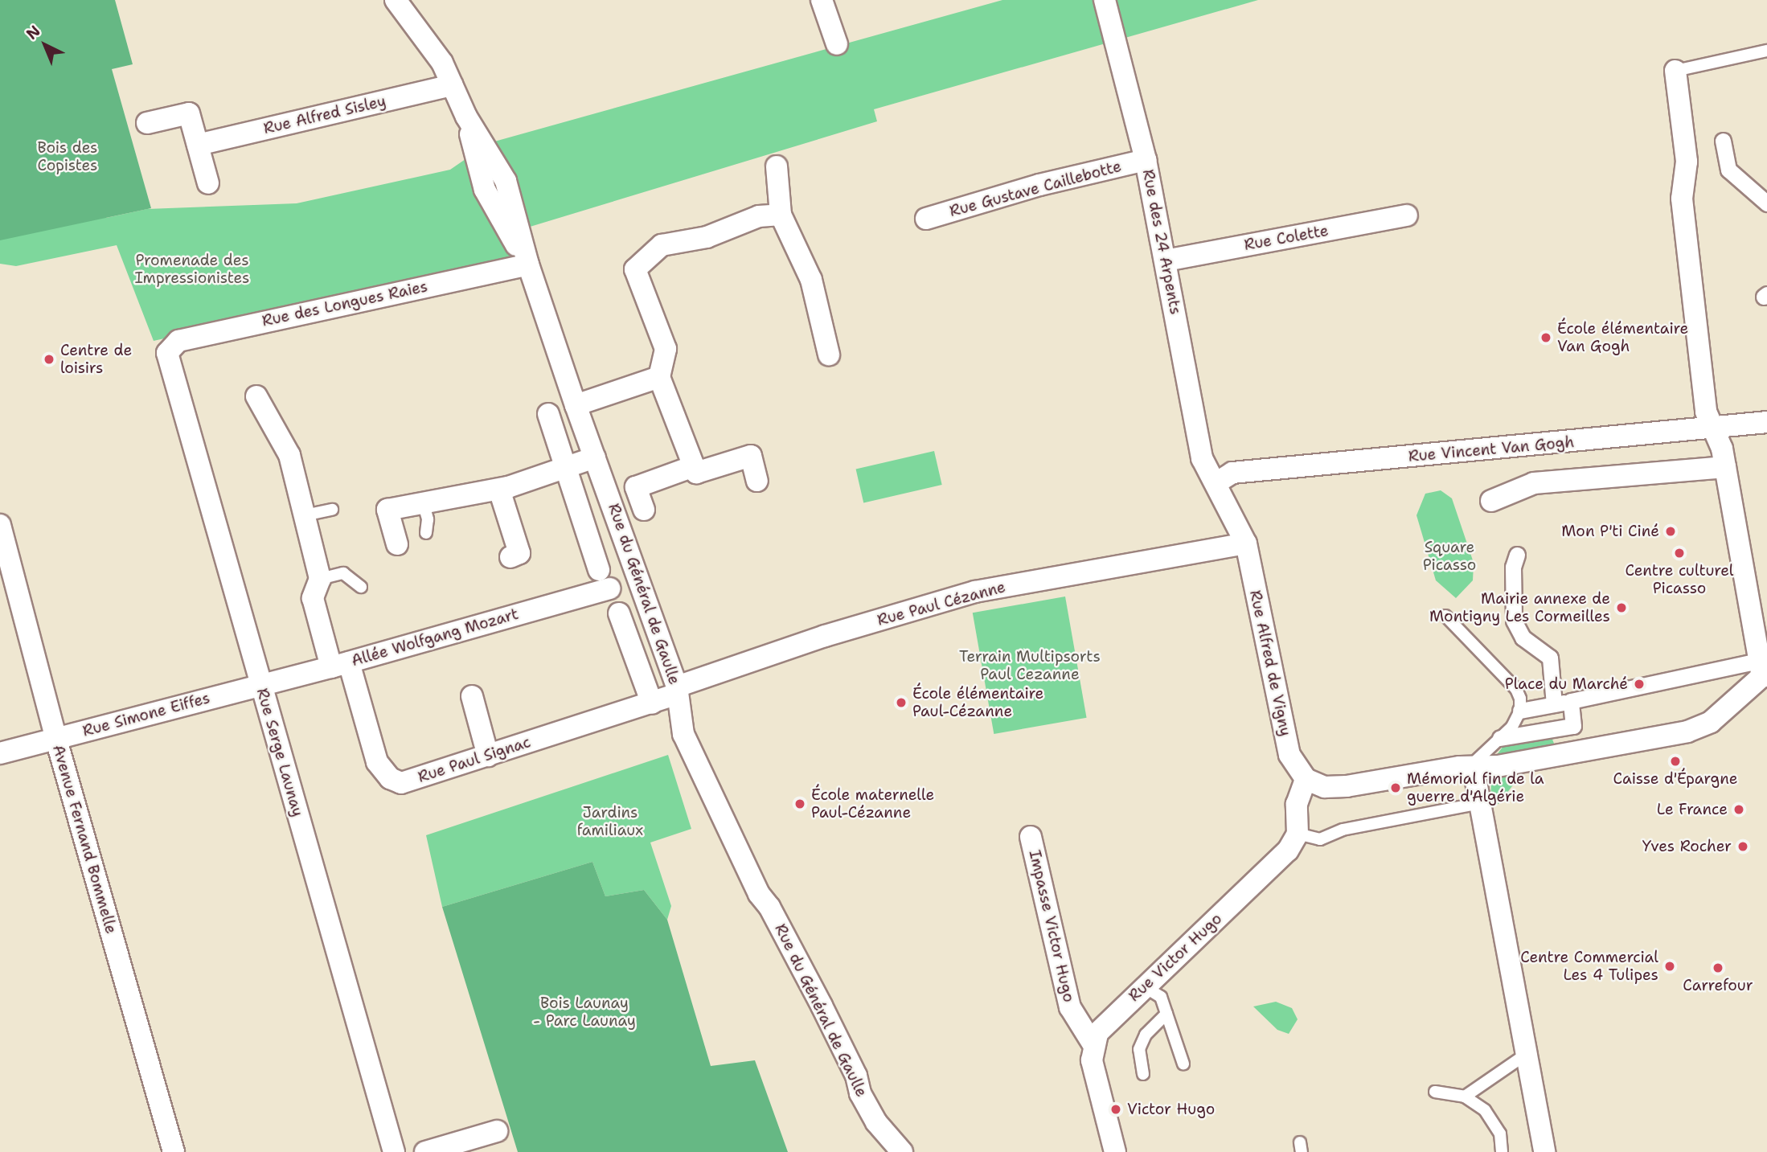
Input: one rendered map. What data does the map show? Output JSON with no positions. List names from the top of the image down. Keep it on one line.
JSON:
{"streets":{"street":["Rue Alfred Sisley","Rue Gustave Caillebotte","Rue Colette","Rue des 24 Arpents","Rue des Longues Raies","Rue Vincent Van Gogh","Rue du Général de Gaulle","Rue Paul Cézanne","Allée Wolfgang Mozart","Rue Alfred de Vigny","Rue Simone Eiffes","Rue Serge Launay","Rue Paul Signac","Avenue Fernand Bommelle","Impasse Victor Hugo","Rue Victor Hugo"]},"crossings":[["Rue Alfred Sisley","Rue du Général de Gaulle"],["Rue Gustave Caillebotte","Rue des 24 Arpents"],["Rue Colette","Rue des 24 Arpents"],["Rue des 24 Arpents","Rue Vincent Van Gogh"],["Rue des 24 Arpents","Rue Paul Cézanne"],["Rue des 24 Arpents","Rue Alfred de Vigny"],["Rue des Longues Raies","Rue du Général de Gaulle"],["Rue des Longues Raies","Rue Serge Launay"],["Rue du Général de Gaulle","Rue Paul Cézanne"],["Rue du Général de Gaulle","Rue Paul Signac"],["Rue Paul Cézanne","Rue Alfred de Vigny"],["Rue Paul Cézanne","Rue Paul Signac"],["Allée Wolfgang Mozart","Rue Simone Eiffes"],["Allée Wolfgang Mozart","Rue Serge Launay"],["Allée Wolfgang Mozart","Rue Paul Signac"],["Rue Simone Eiffes","Rue Serge Launay"],["Rue Simone Eiffes","Avenue Fernand Bommelle"],["Impasse Victor Hugo","Rue Victor Hugo"]],"parks":["Bois des Copistes","Promenade des Impressionistes","Square Picasso","Terrain Multipsorts Paul Cezanne","Jardins familiaux","Bois Launay - Parc Launay"],"places":["École élémentaire Van Gogh","Centre de loisirs","Mon P'ti Ciné","Centre culturel Picasso","Mairie annexe de Montigny Les Cormeilles","Place du Marché","École élémentaire Paul-Cézanne","Caisse d'Épargne","Mémorial fin de la guerre d'Algérie","École maternelle Paul-Cézanne","Le France","Yves Rocher","Centre Commercial Les 4 Tulipes","Carrefour","Victor Hugo"],"north":"top left"}
